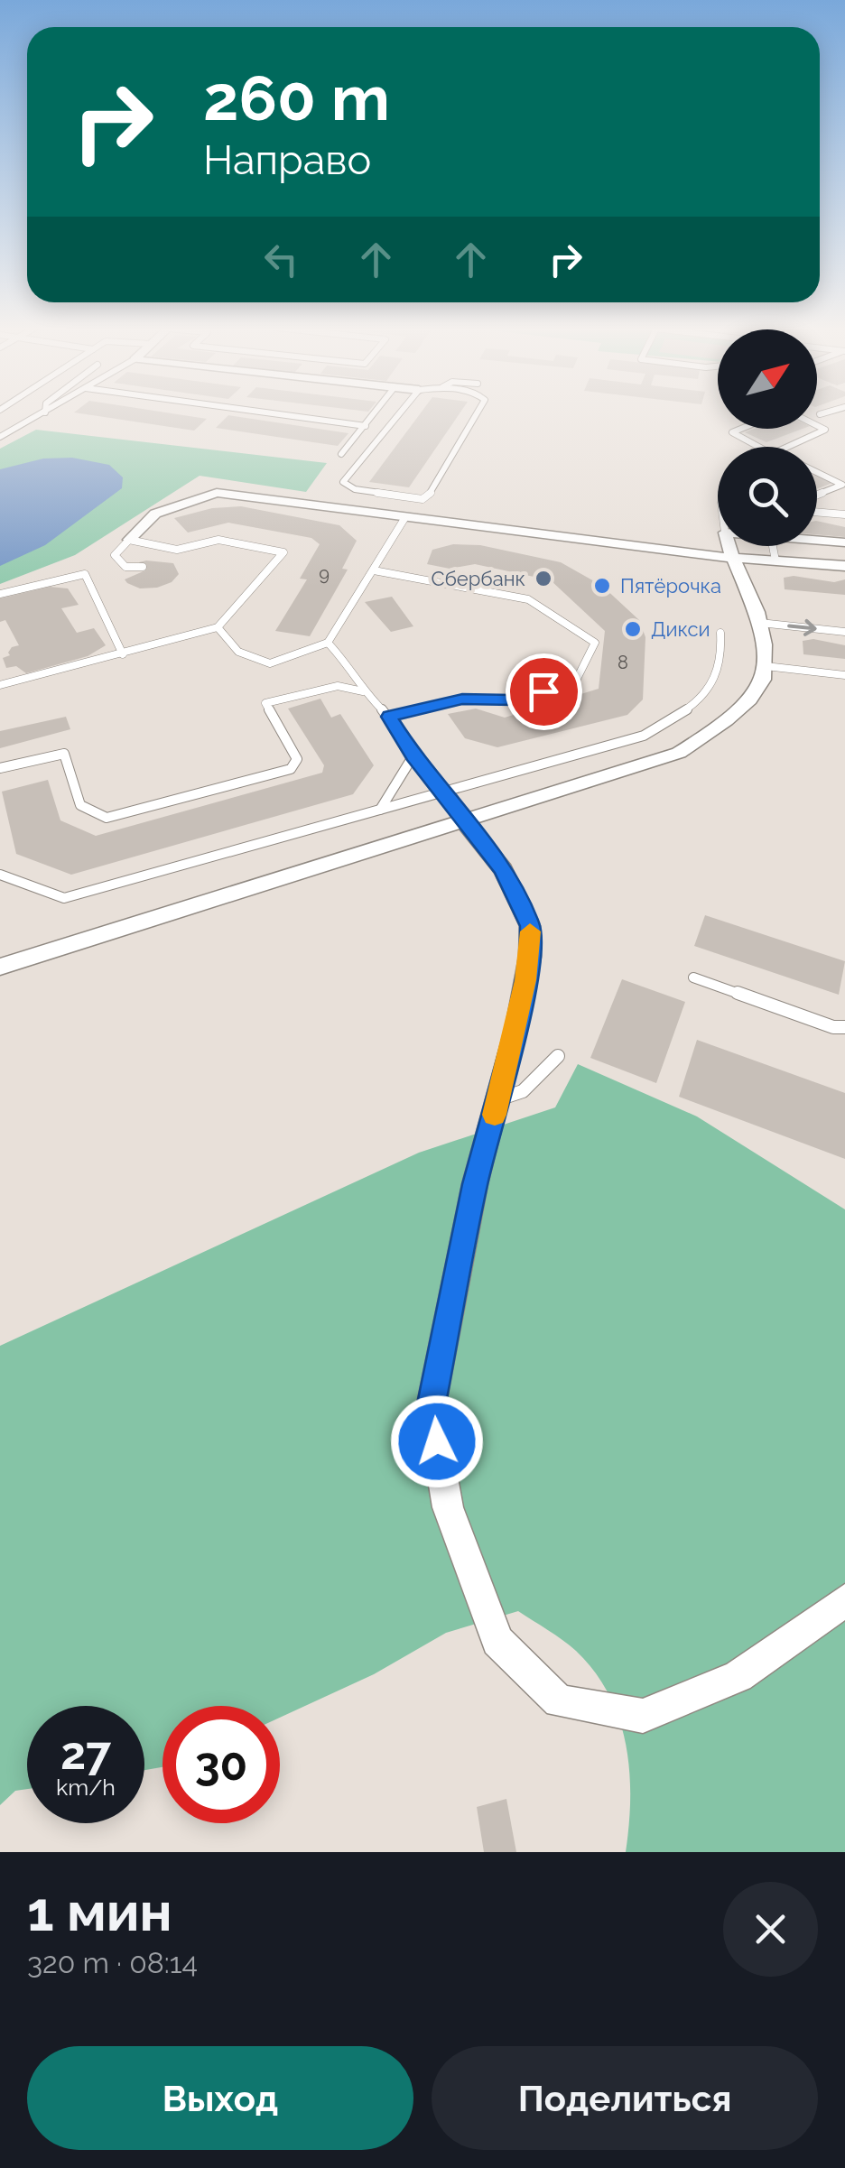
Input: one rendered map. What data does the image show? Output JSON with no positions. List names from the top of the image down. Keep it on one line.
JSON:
{"places":["Сбербанк","Пятёрочка","Дикси"],"house_numbers":["9","8"],"north":"top right","page":{"turn":["260 m","Направо"],"speed":"27 km/h","limit":"30","heading":["1 мин","320 m · 08:14"],"buttons":["Выход","Поделиться"]}}
